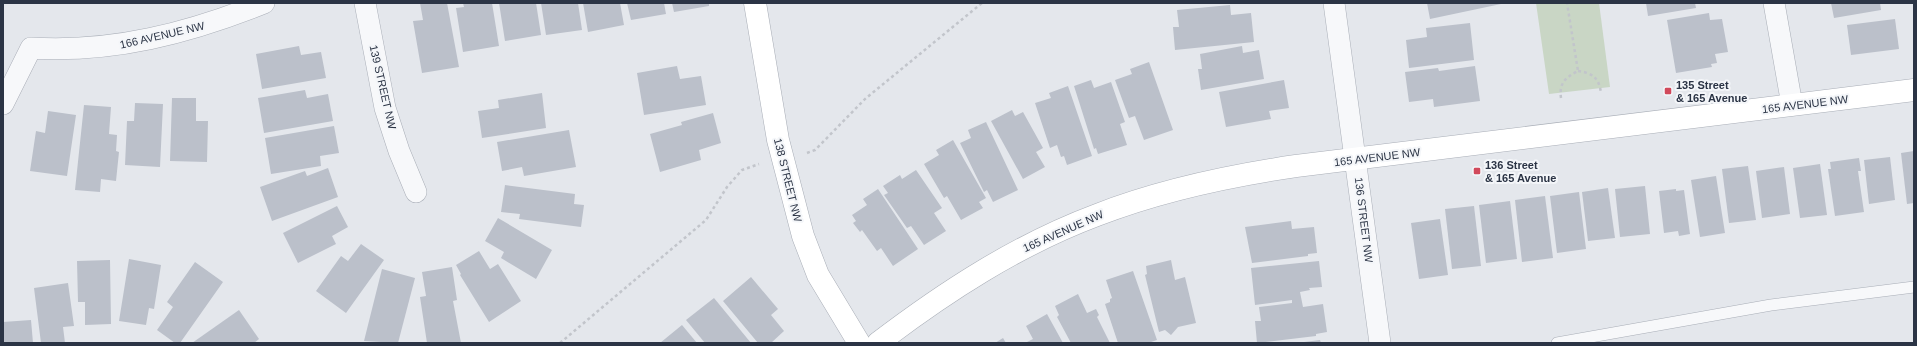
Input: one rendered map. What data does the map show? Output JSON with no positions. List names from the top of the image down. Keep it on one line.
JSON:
{"streets":{"street":["166 AVENUE NW","139 STREET NW","165 AVENUE NW","138 STREET NW","136 STREET NW"]},"crossings":[["165 AVENUE NW","136 STREET NW"]],"places":{"transit":["135 Street & 165 Avenue","136 Street & 165 Avenue"]}}
